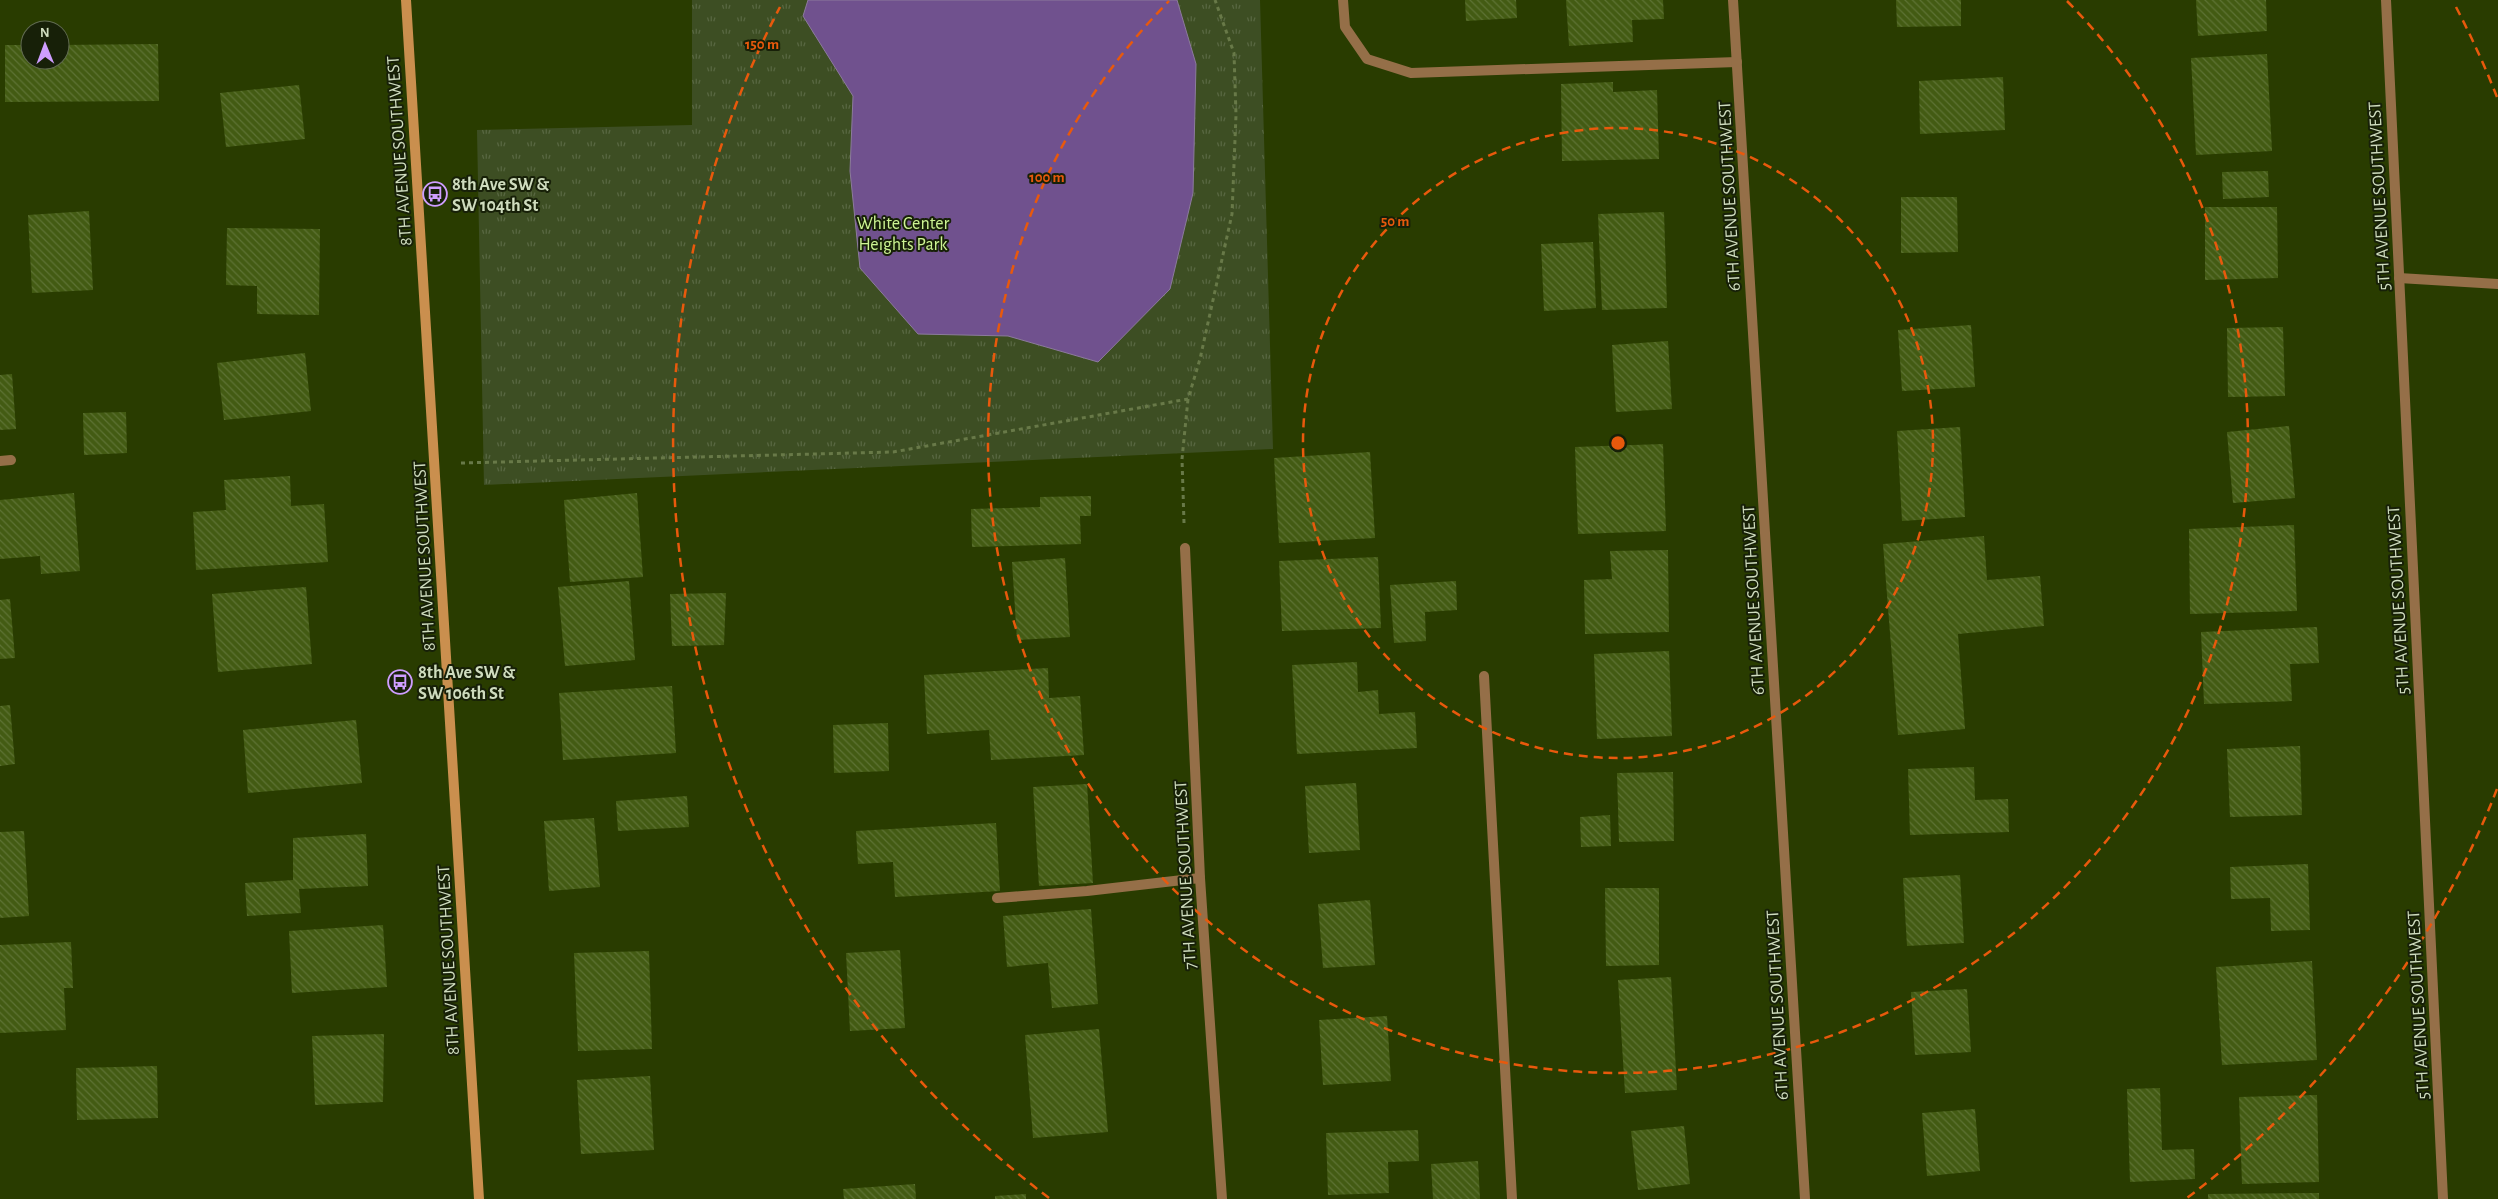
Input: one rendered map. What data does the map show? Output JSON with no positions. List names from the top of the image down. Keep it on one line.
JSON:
{"streets":{"street":["8TH AVENUE SOUTHWEST","6TH AVENUE SOUTHWEST","5TH AVENUE SOUTHWEST","7TH AVENUE SOUTHWEST"]},"parks":["White Center Heights Park"],"places":{"bus stop":["8th Ave SW & SW 104th St","8th Ave SW & SW 106th St"]},"north":"top","rings":["150 m","100 m","50 m"]}
